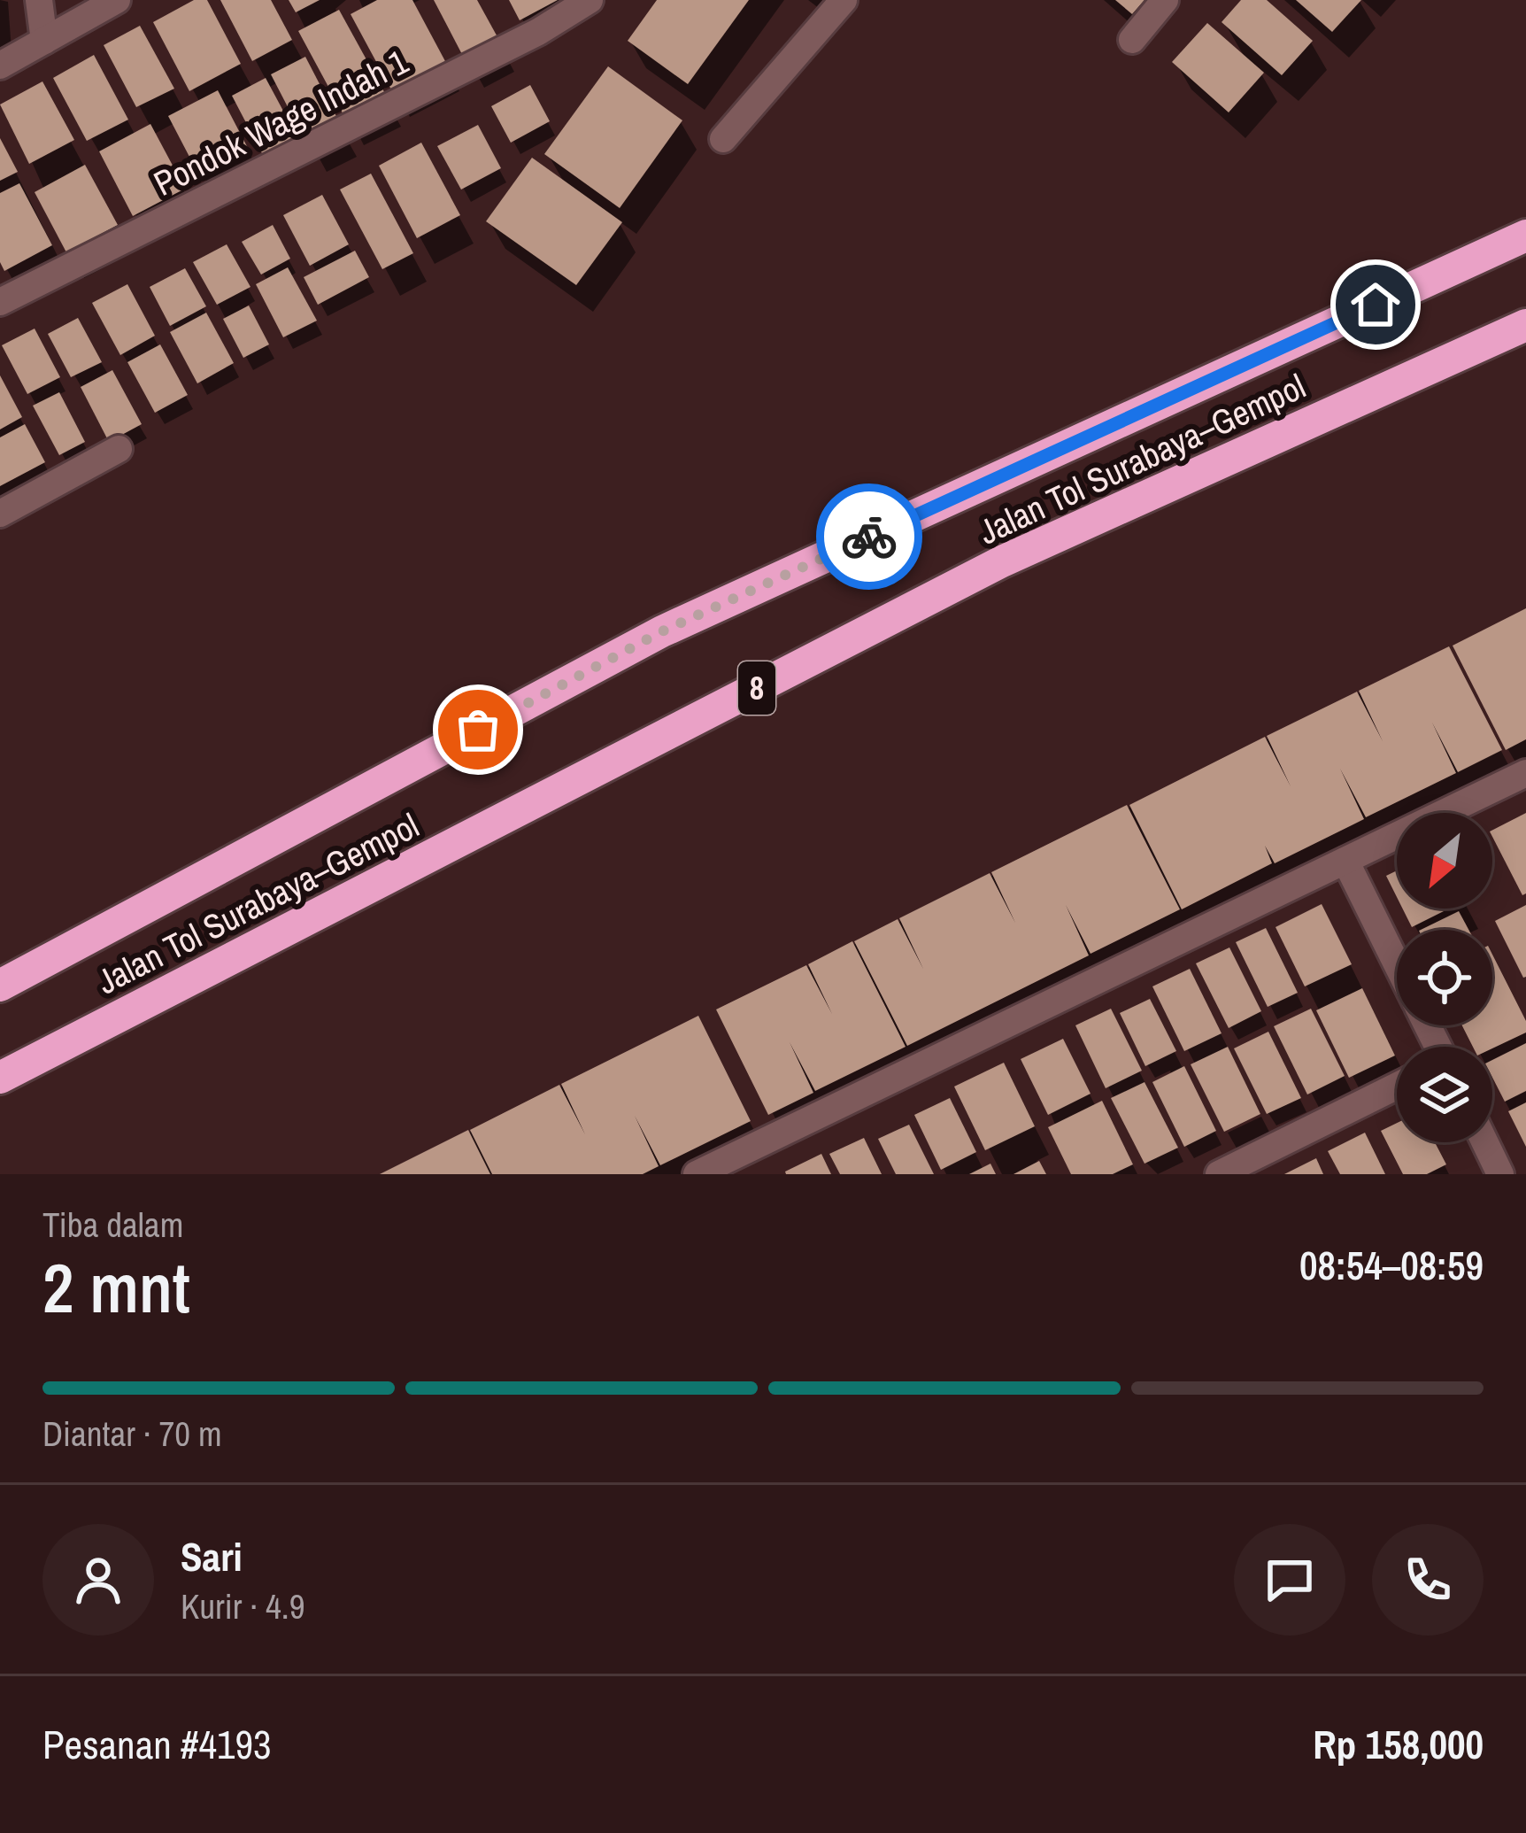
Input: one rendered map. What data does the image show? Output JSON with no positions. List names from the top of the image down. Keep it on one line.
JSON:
{"streets":{"highway":["Jalan Tol Surabaya–Gempol","8"],"street":["Pondok Wage Indah 1"]},"north":"bottom left","page":{"heading":["2 mnt","Tiba dalam","08:54–08:59"],"panel":["Sari","Kurir · 4.9","Pesanan #4193","Rp 158,000"],"bar":"Diantar · 70 m"}}
